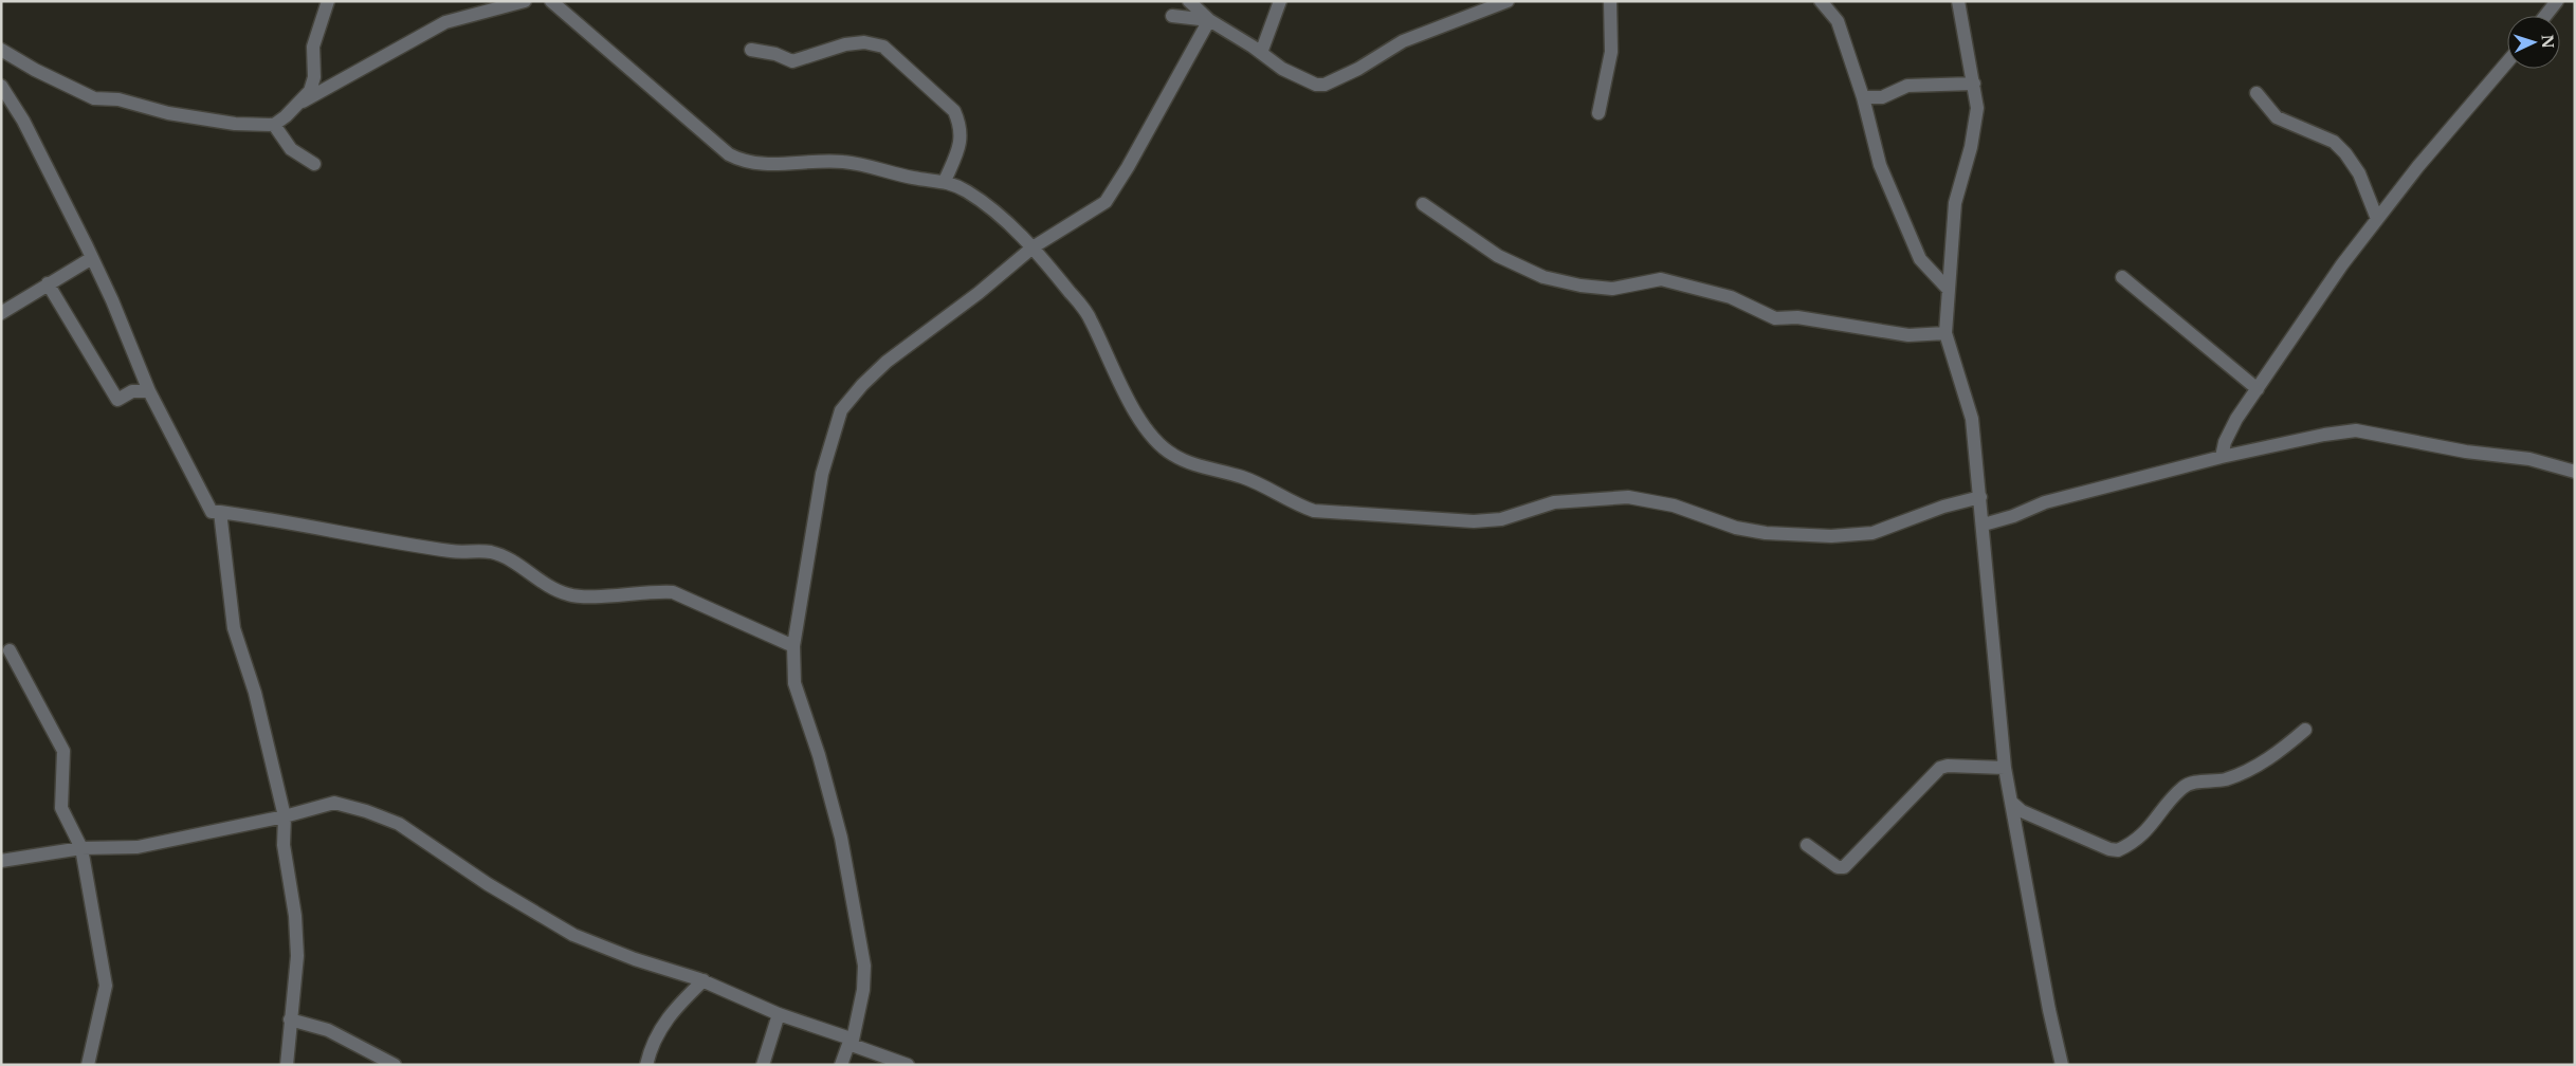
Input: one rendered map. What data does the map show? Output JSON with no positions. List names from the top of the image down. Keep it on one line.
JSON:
{"north":"right"}
